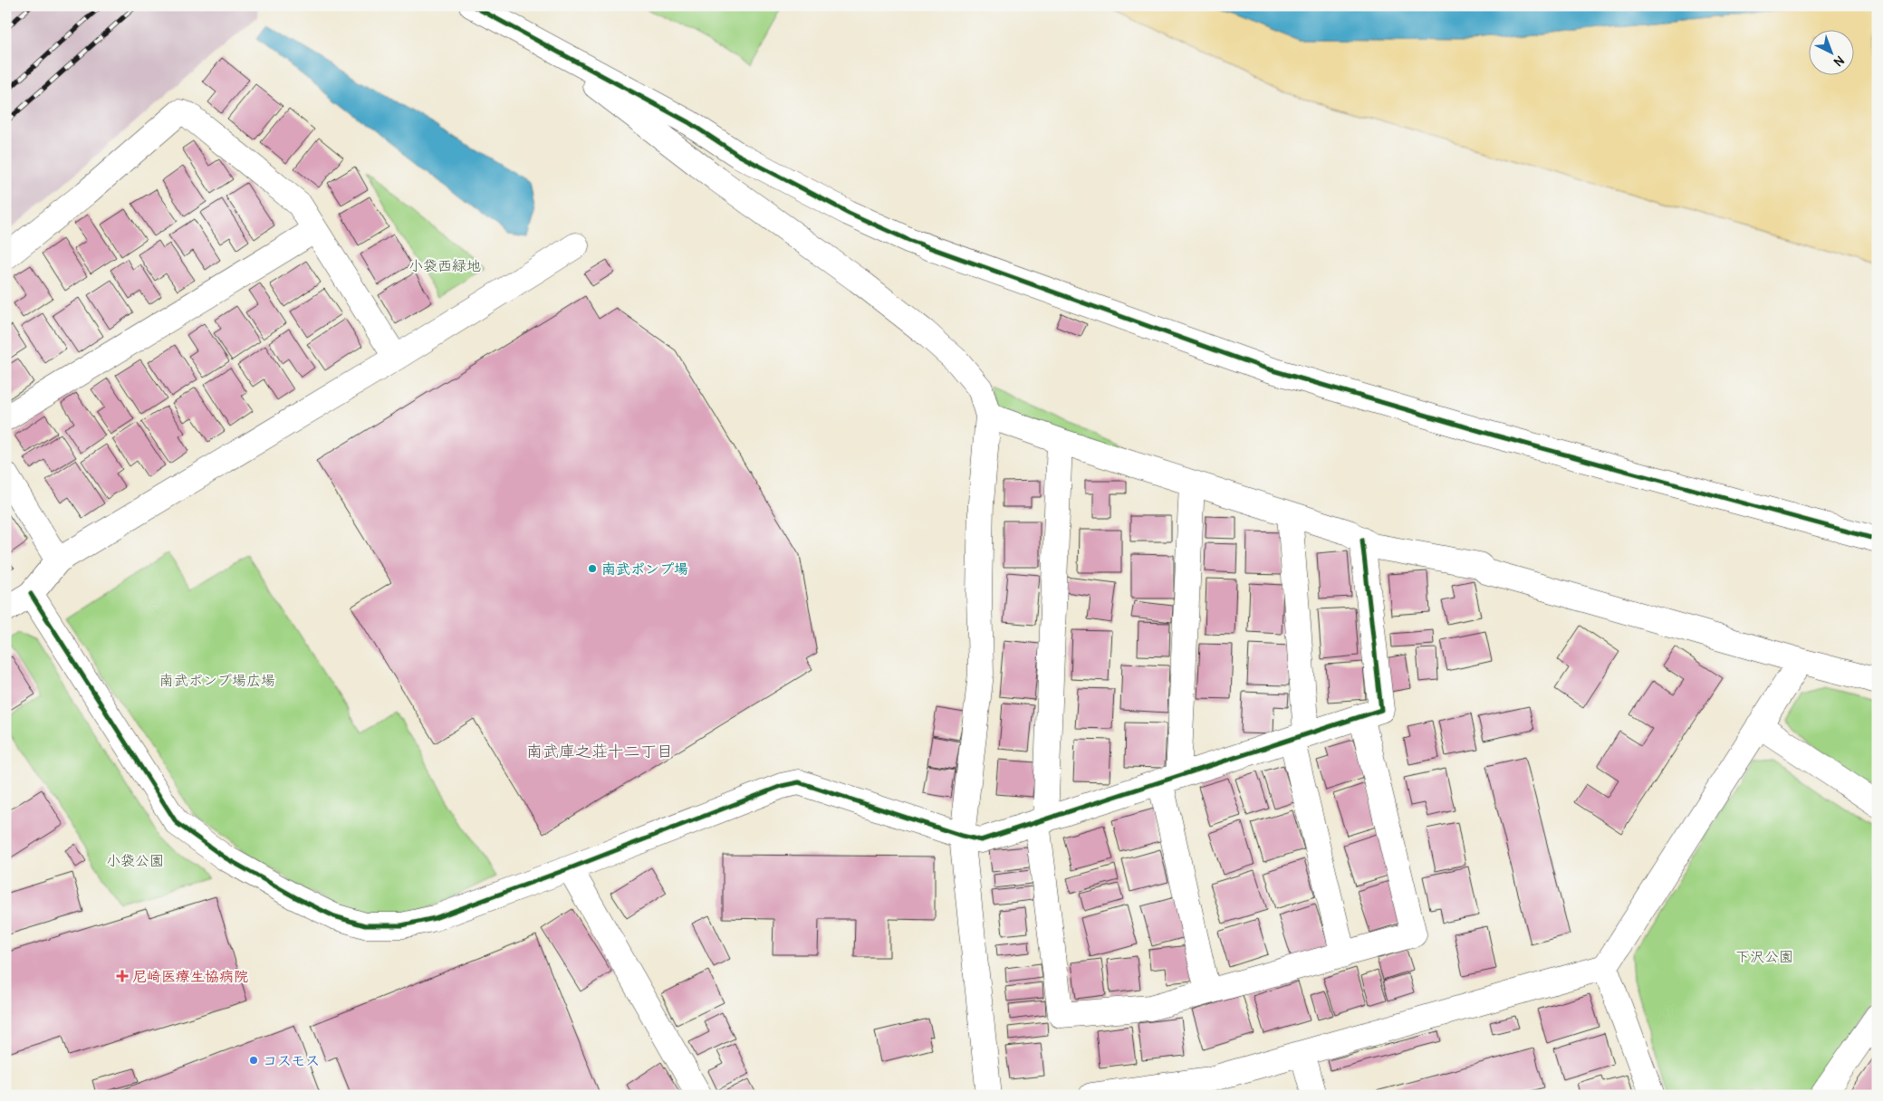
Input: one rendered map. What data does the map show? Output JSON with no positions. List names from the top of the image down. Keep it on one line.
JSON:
{"districts":["南武庫之荘十二丁目"],"parks":["小袋西緑地","南武ポンプ場広場","小袋公園","下沢公園"],"places":{"other":["南武ポンプ場","コスモス"],"health":["尼崎医療生協病院"]},"north":"bottom right"}
